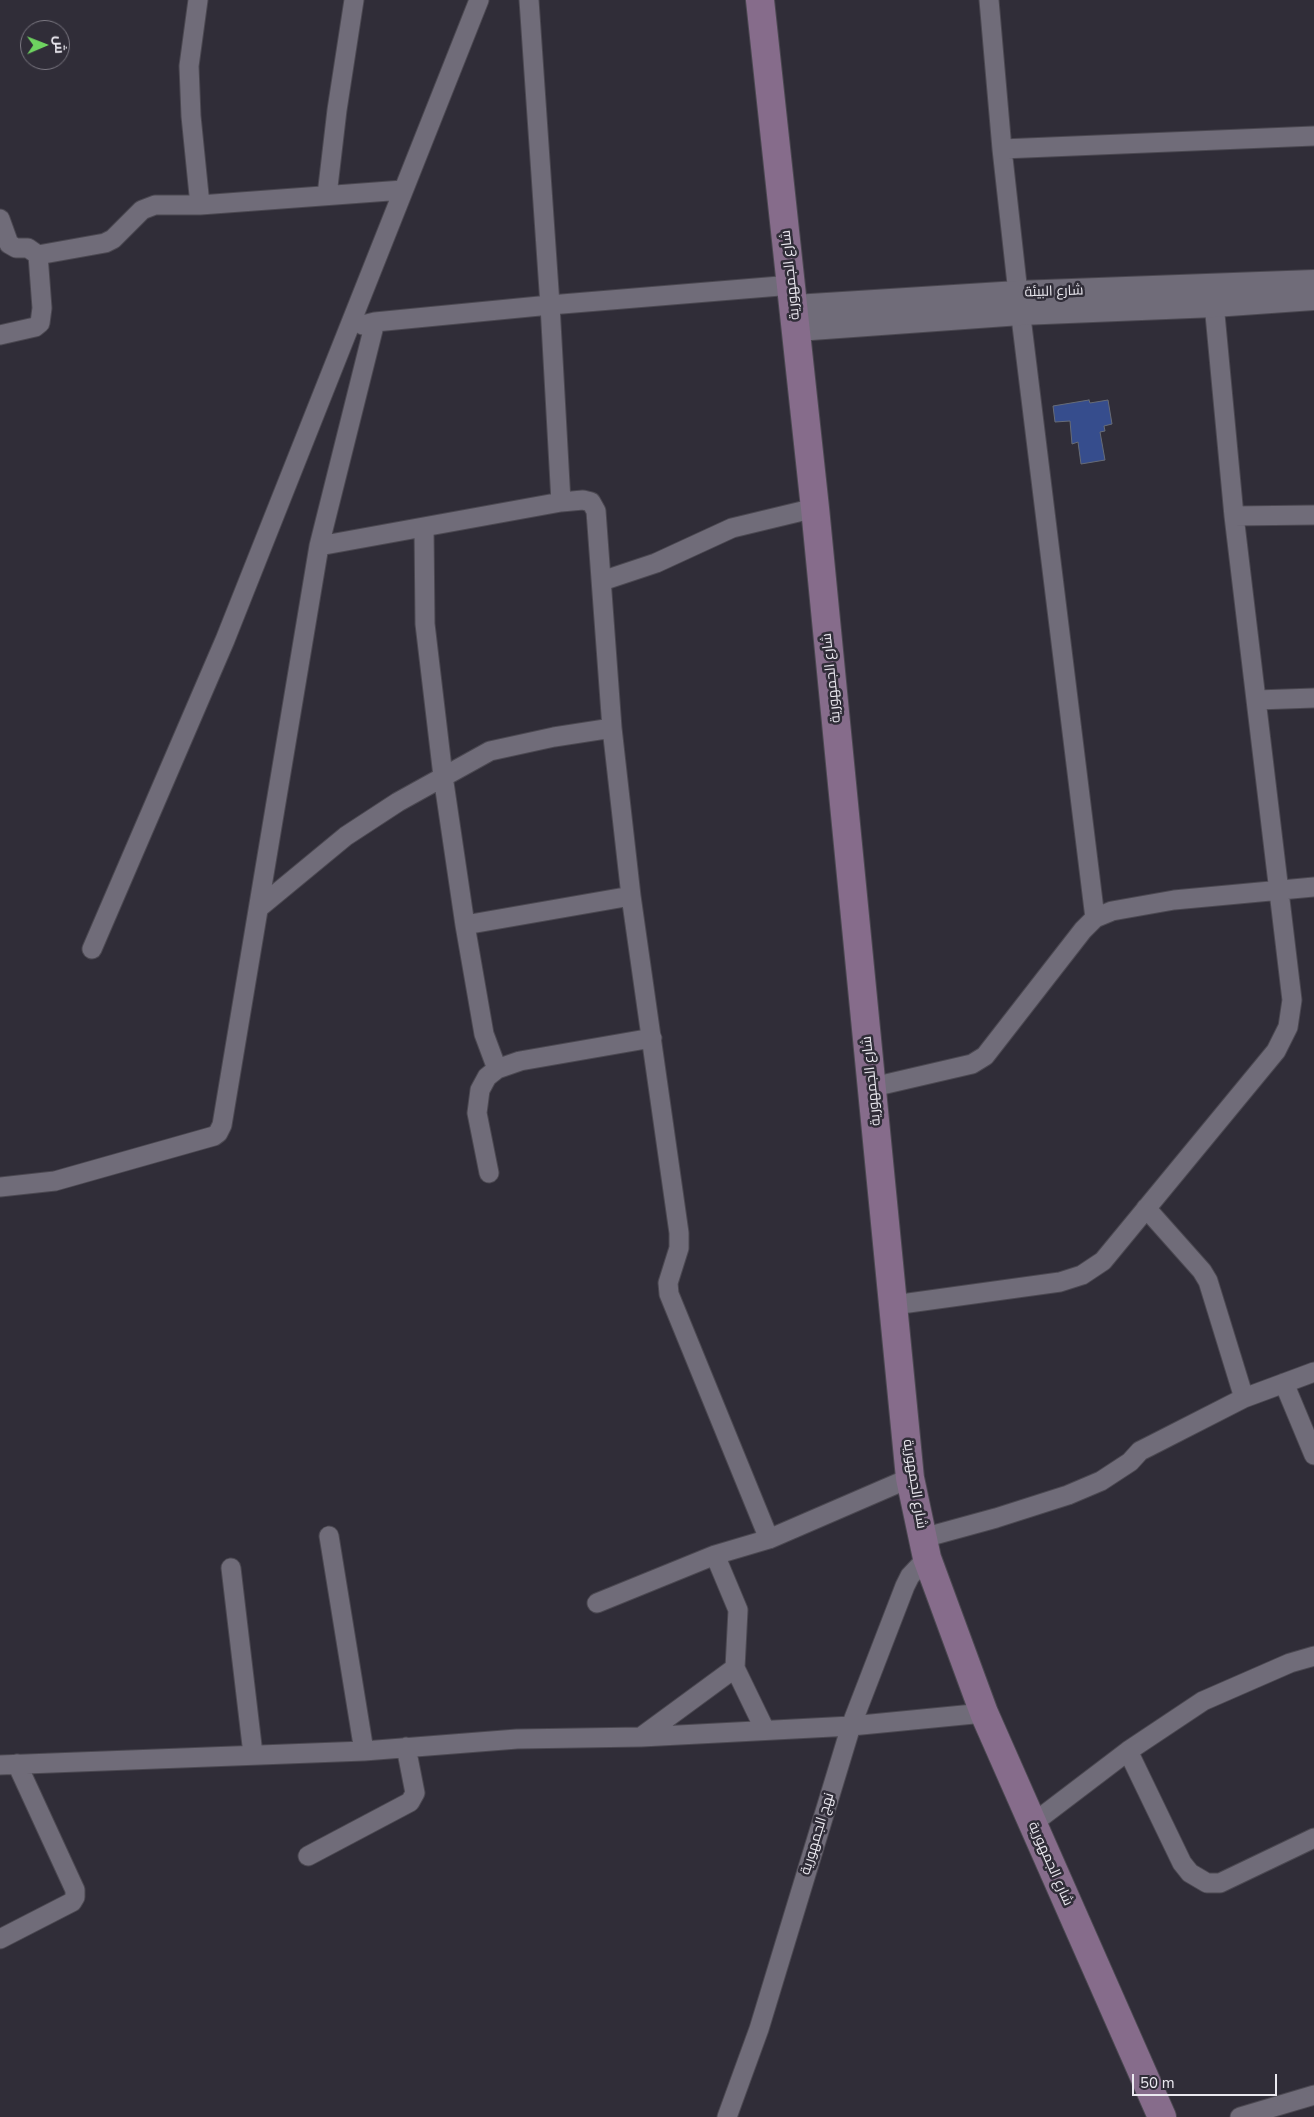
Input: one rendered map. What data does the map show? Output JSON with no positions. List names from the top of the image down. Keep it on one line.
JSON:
{"streets":{"main road":["شارع الجمهورية"],"street":["شارع البيئة","نهج الجمهورية"]},"crossings":[["شارع الجمهورية","شارع البيئة"],["شارع الجمهورية","نهج الجمهورية"]],"scale_bar":"50 m","north":"right"}
